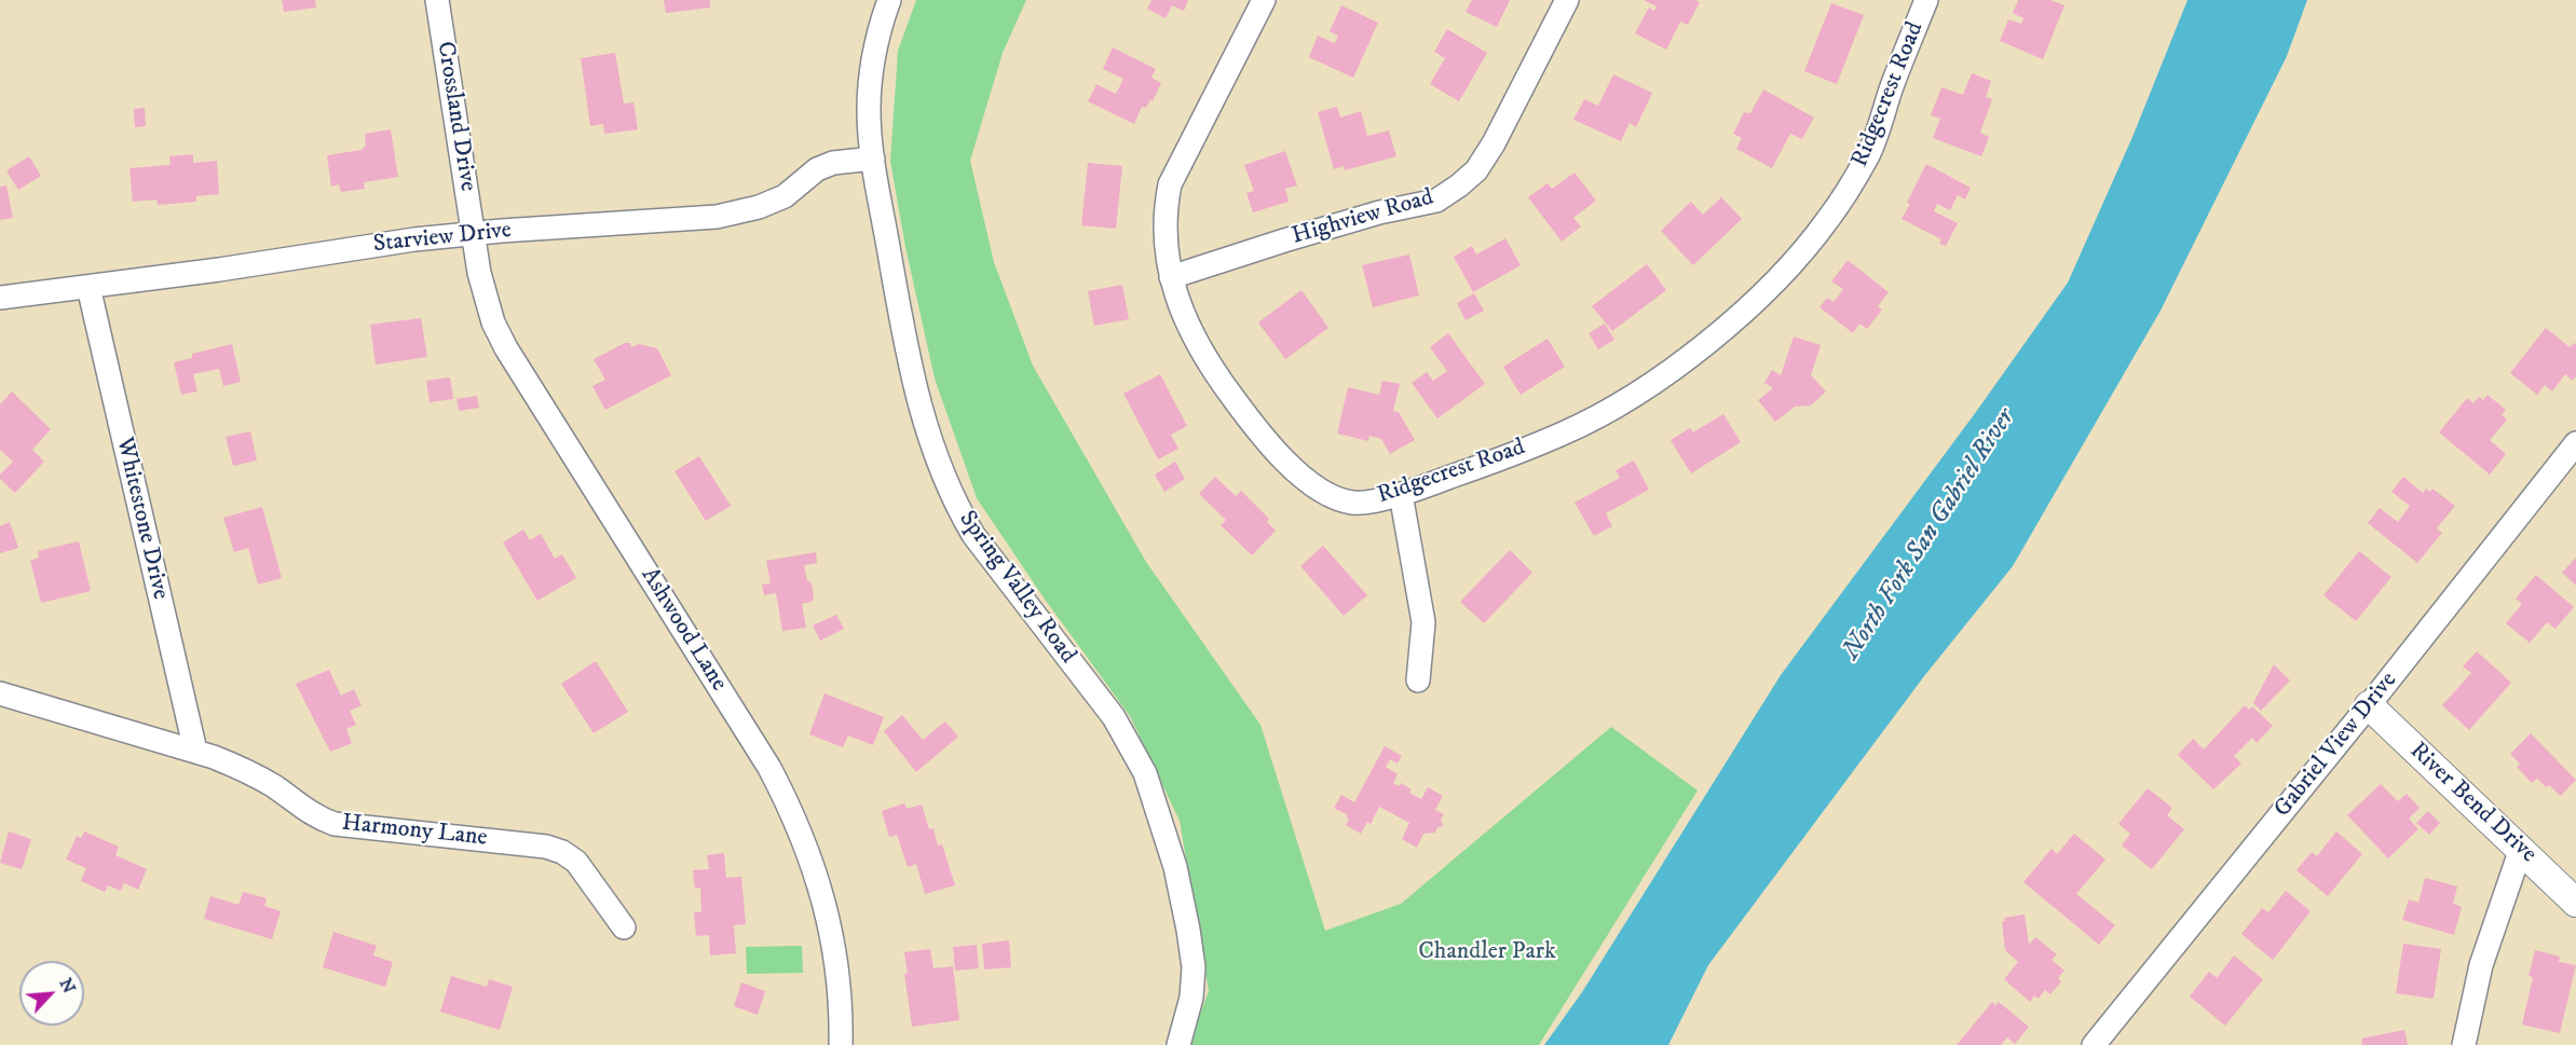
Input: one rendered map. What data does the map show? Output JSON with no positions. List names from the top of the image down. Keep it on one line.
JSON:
{"streets":{"street":["Ridgecrest Road","Crossland Drive","Highview Road","Starview Drive","Whitestone Drive","Spring Valley Road","Ashwood Lane","Gabriel View Drive","River Bend Drive","Harmony Lane"]},"crossings":[["Ridgecrest Road","Highview Road"],["Crossland Drive","Starview Drive"],["Crossland Drive","Ashwood Lane"],["Starview Drive","Whitestone Drive"],["Starview Drive","Spring Valley Road"],["Starview Drive","Ashwood Lane"],["Whitestone Drive","Harmony Lane"],["Gabriel View Drive","River Bend Drive"]],"water":["North Fork San Gabriel River"],"parks":["Chandler Park"],"north":"top right"}
